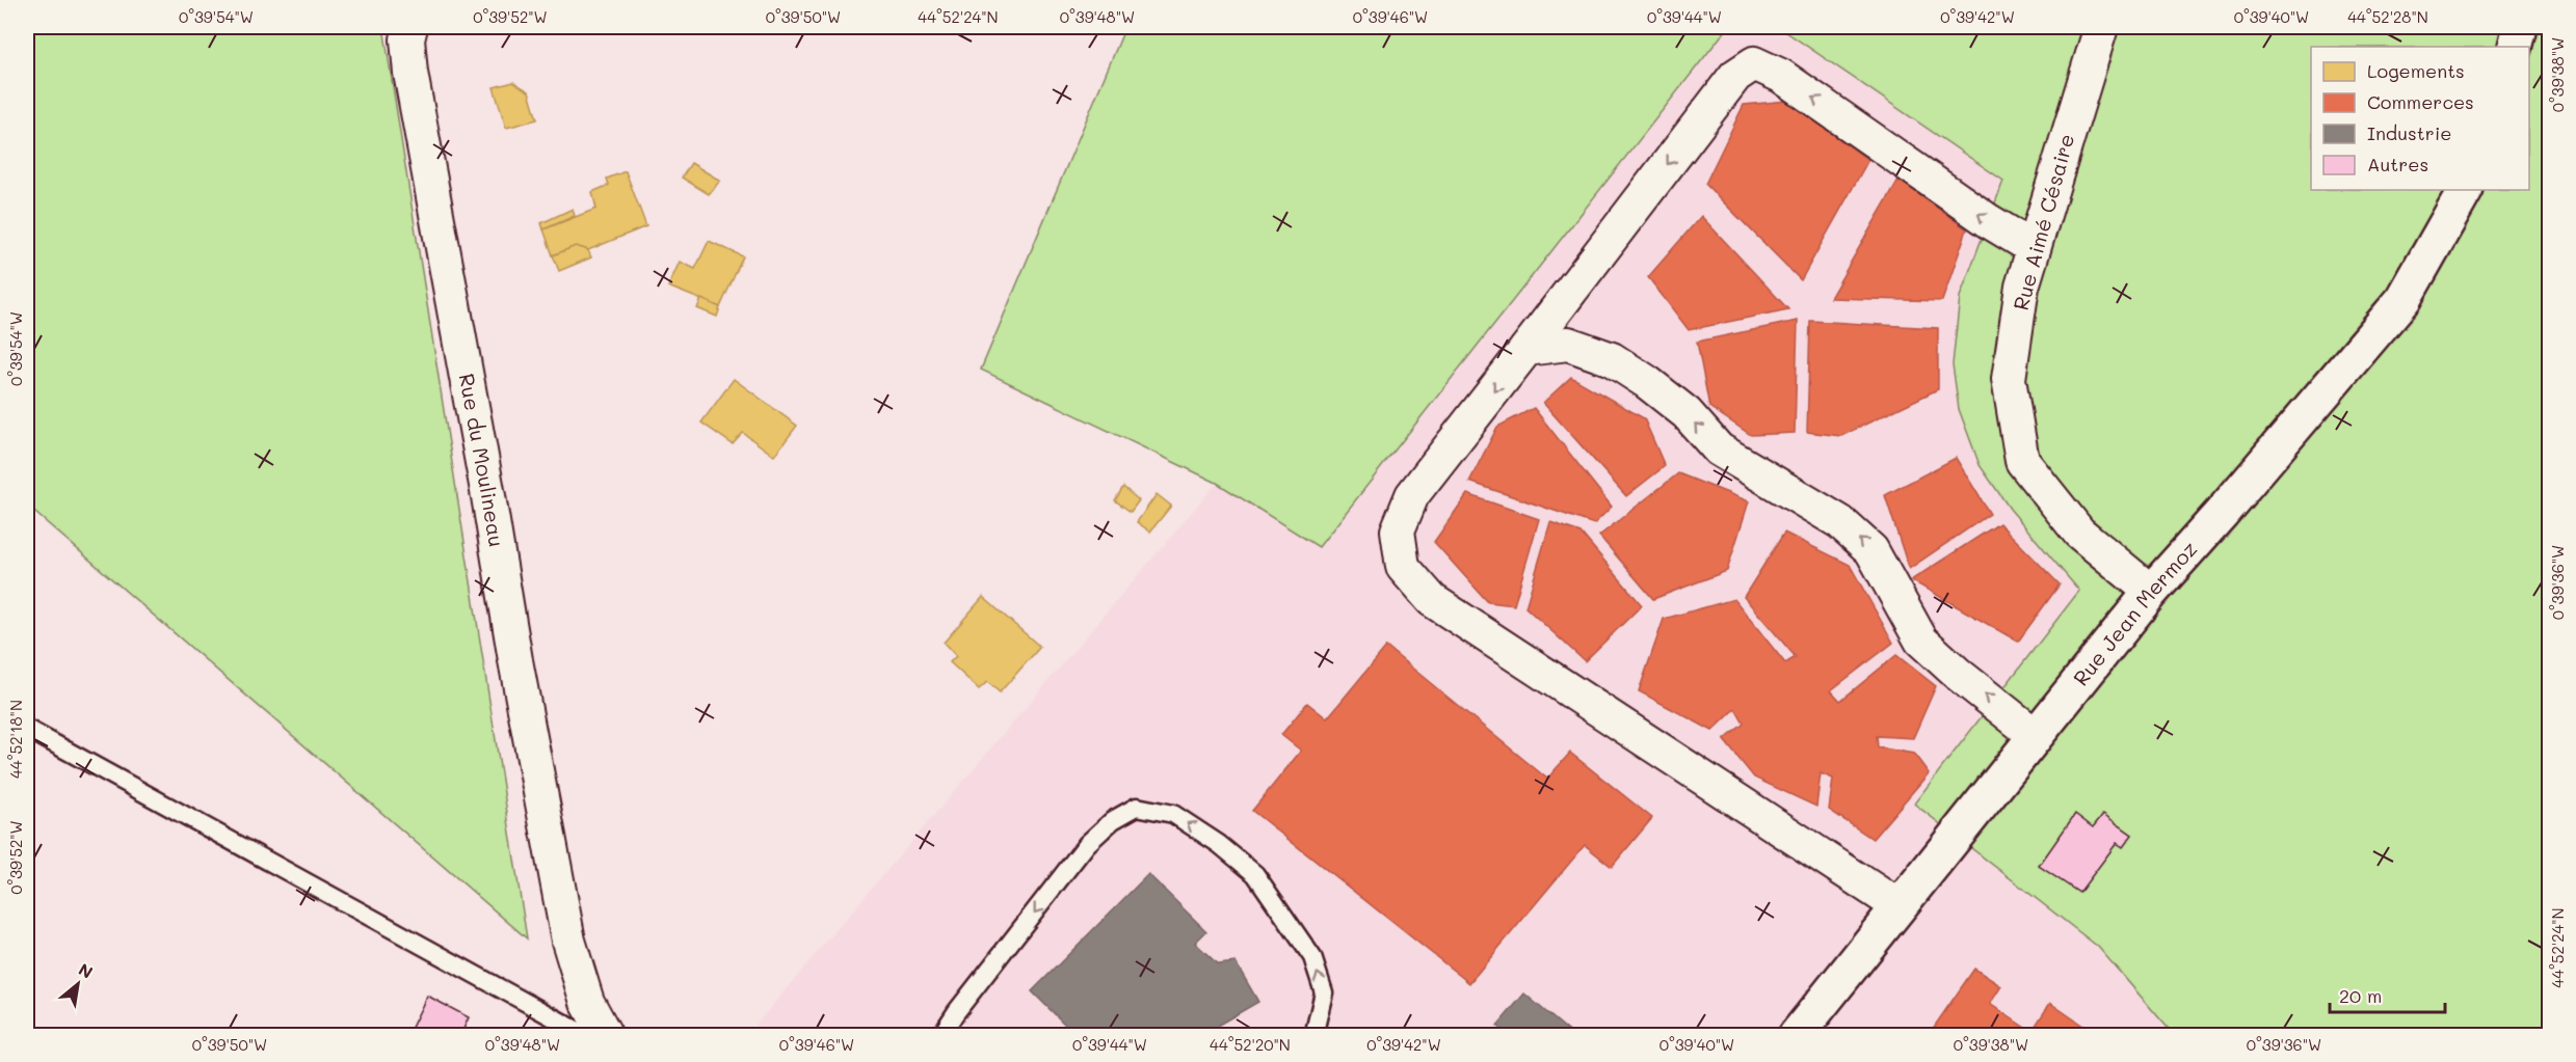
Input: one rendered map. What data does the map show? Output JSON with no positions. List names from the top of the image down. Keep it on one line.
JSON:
{"streets":{"street":["Rue Aimé Césaire","Rue du Moulineau","Rue Jean Mermoz"]},"crossings":[["Rue Aimé Césaire","Rue Jean Mermoz"]],"legend":["Logements","Commerces","Industrie","Autres"],"scale_bar":"20 m","north":"top right","coordinates":["0°39'54\"W","0°39'52\"W","0°39'50\"W","44°52'24\"N","0°39'48\"W","0°39'46\"W","0°39'44\"W","0°39'42\"W","0°39'40\"W","44°52'28\"N","0°39'38\"W","0°39'36\"W","44°52'18\"N","44°52'20\"N"]}
